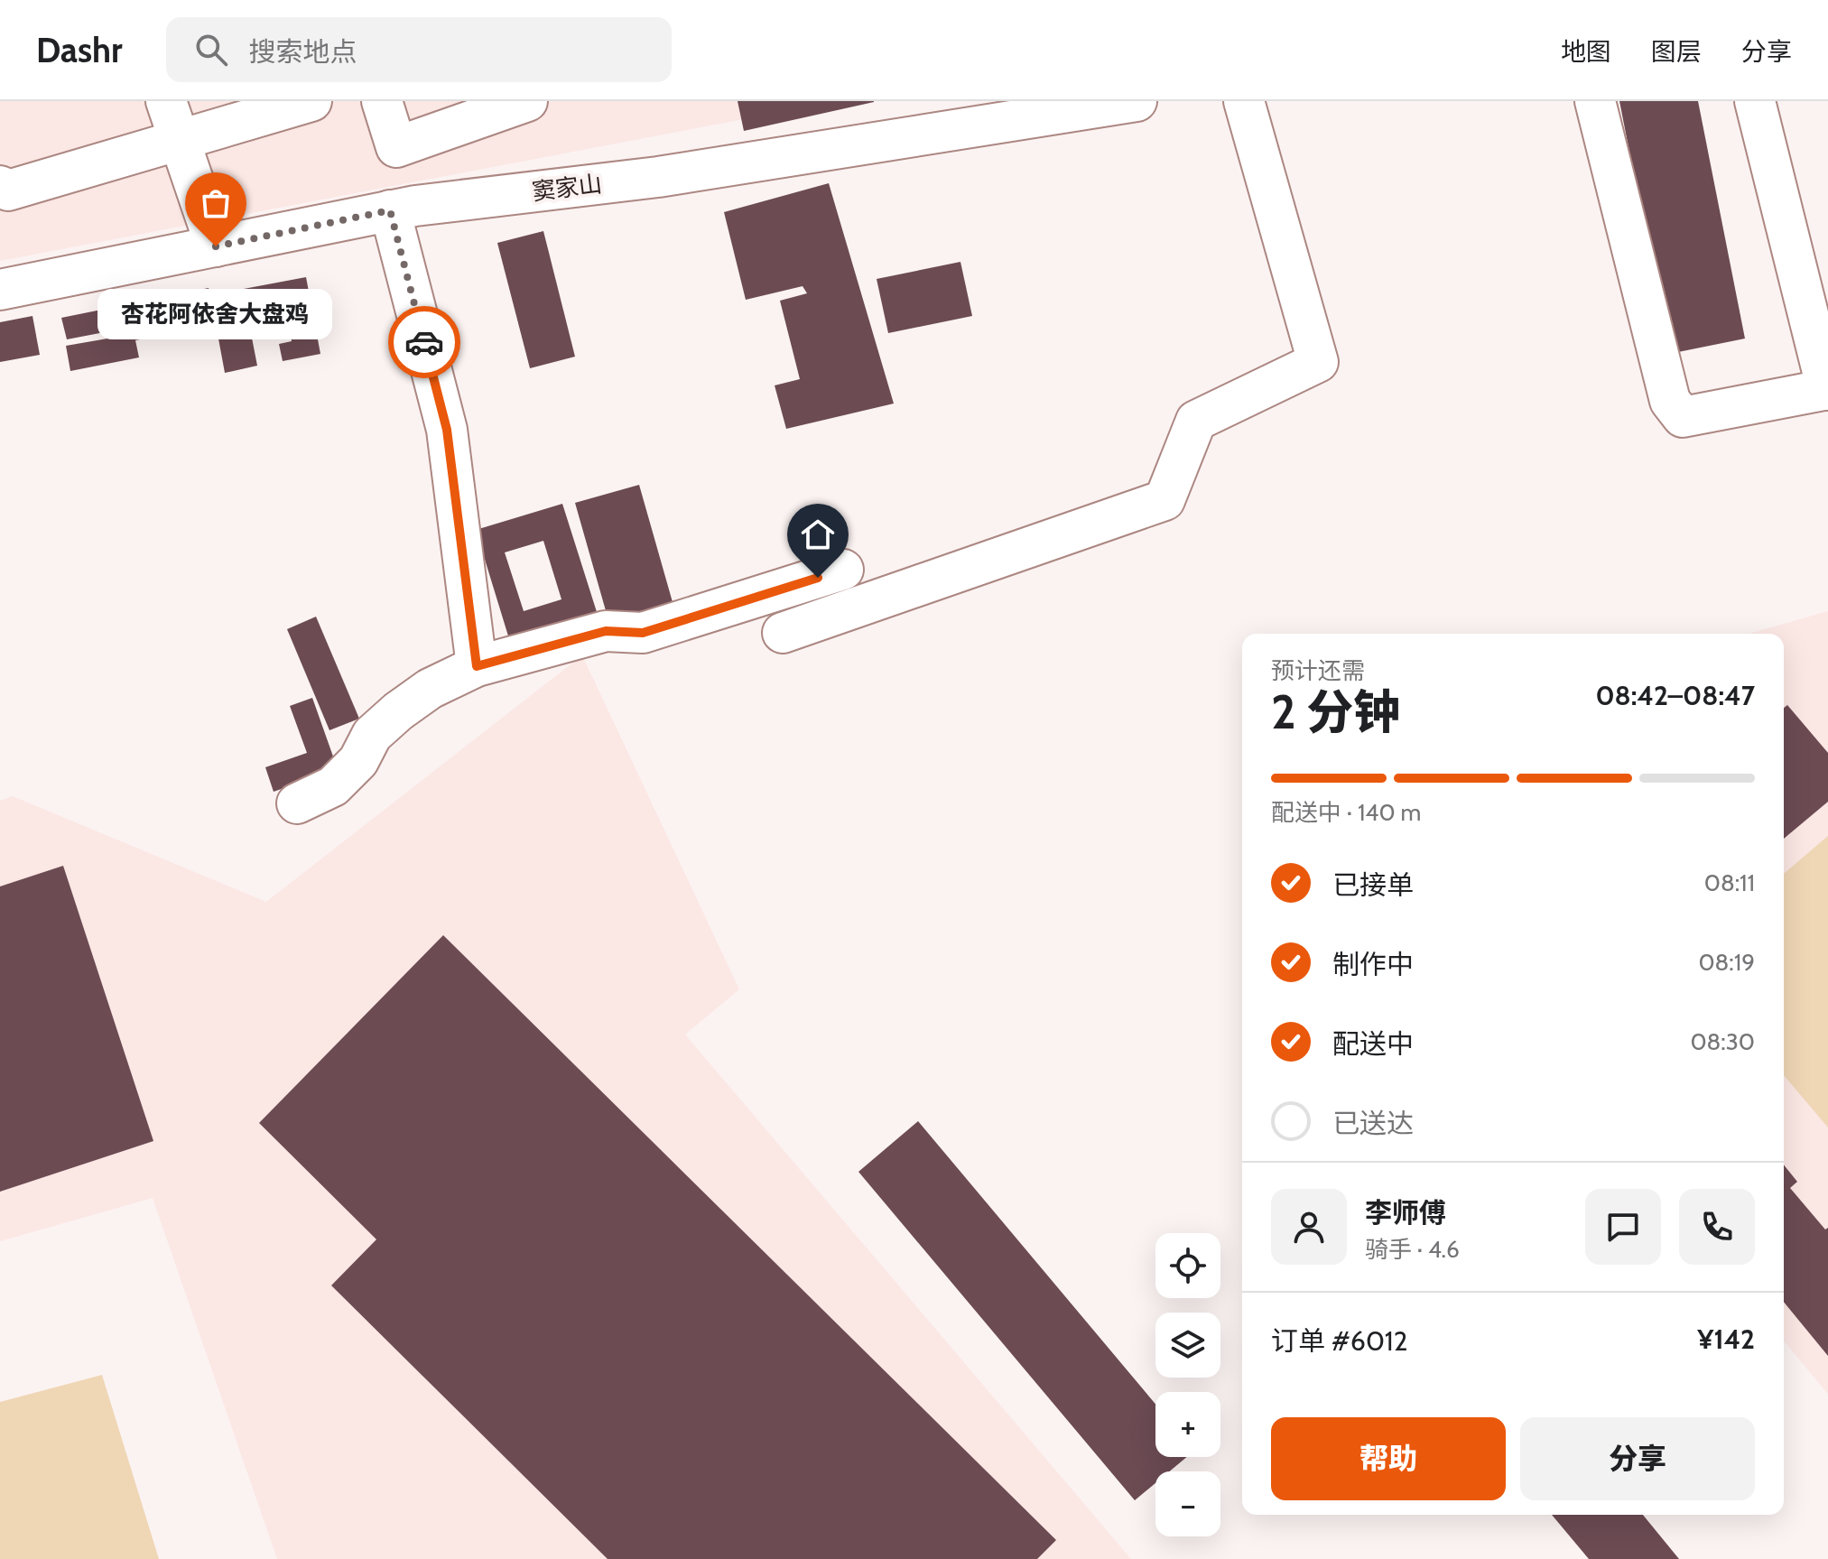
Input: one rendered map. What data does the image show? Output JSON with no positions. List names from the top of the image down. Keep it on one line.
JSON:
{"streets":{"street":["窦家山"]},"places":["杏花阿依舍大盘鸡"],"page":{"header":"Dashr","search":"搜索地点","nav":["地图","图层","分享"],"bubble":"杏花阿依舍大盘鸡","heading":["2 分钟","预计还需","08:42–08:47"],"panel":["李师傅","骑手 · 4.6","订单 #6012","¥142"],"bar":"配送中 · 140 m","list":[["已接单","08:11"],["制作中","08:19"],["配送中","08:30"],"已送达"],"map_buttons":["+","−"],"buttons":["帮助","分享"]}}
